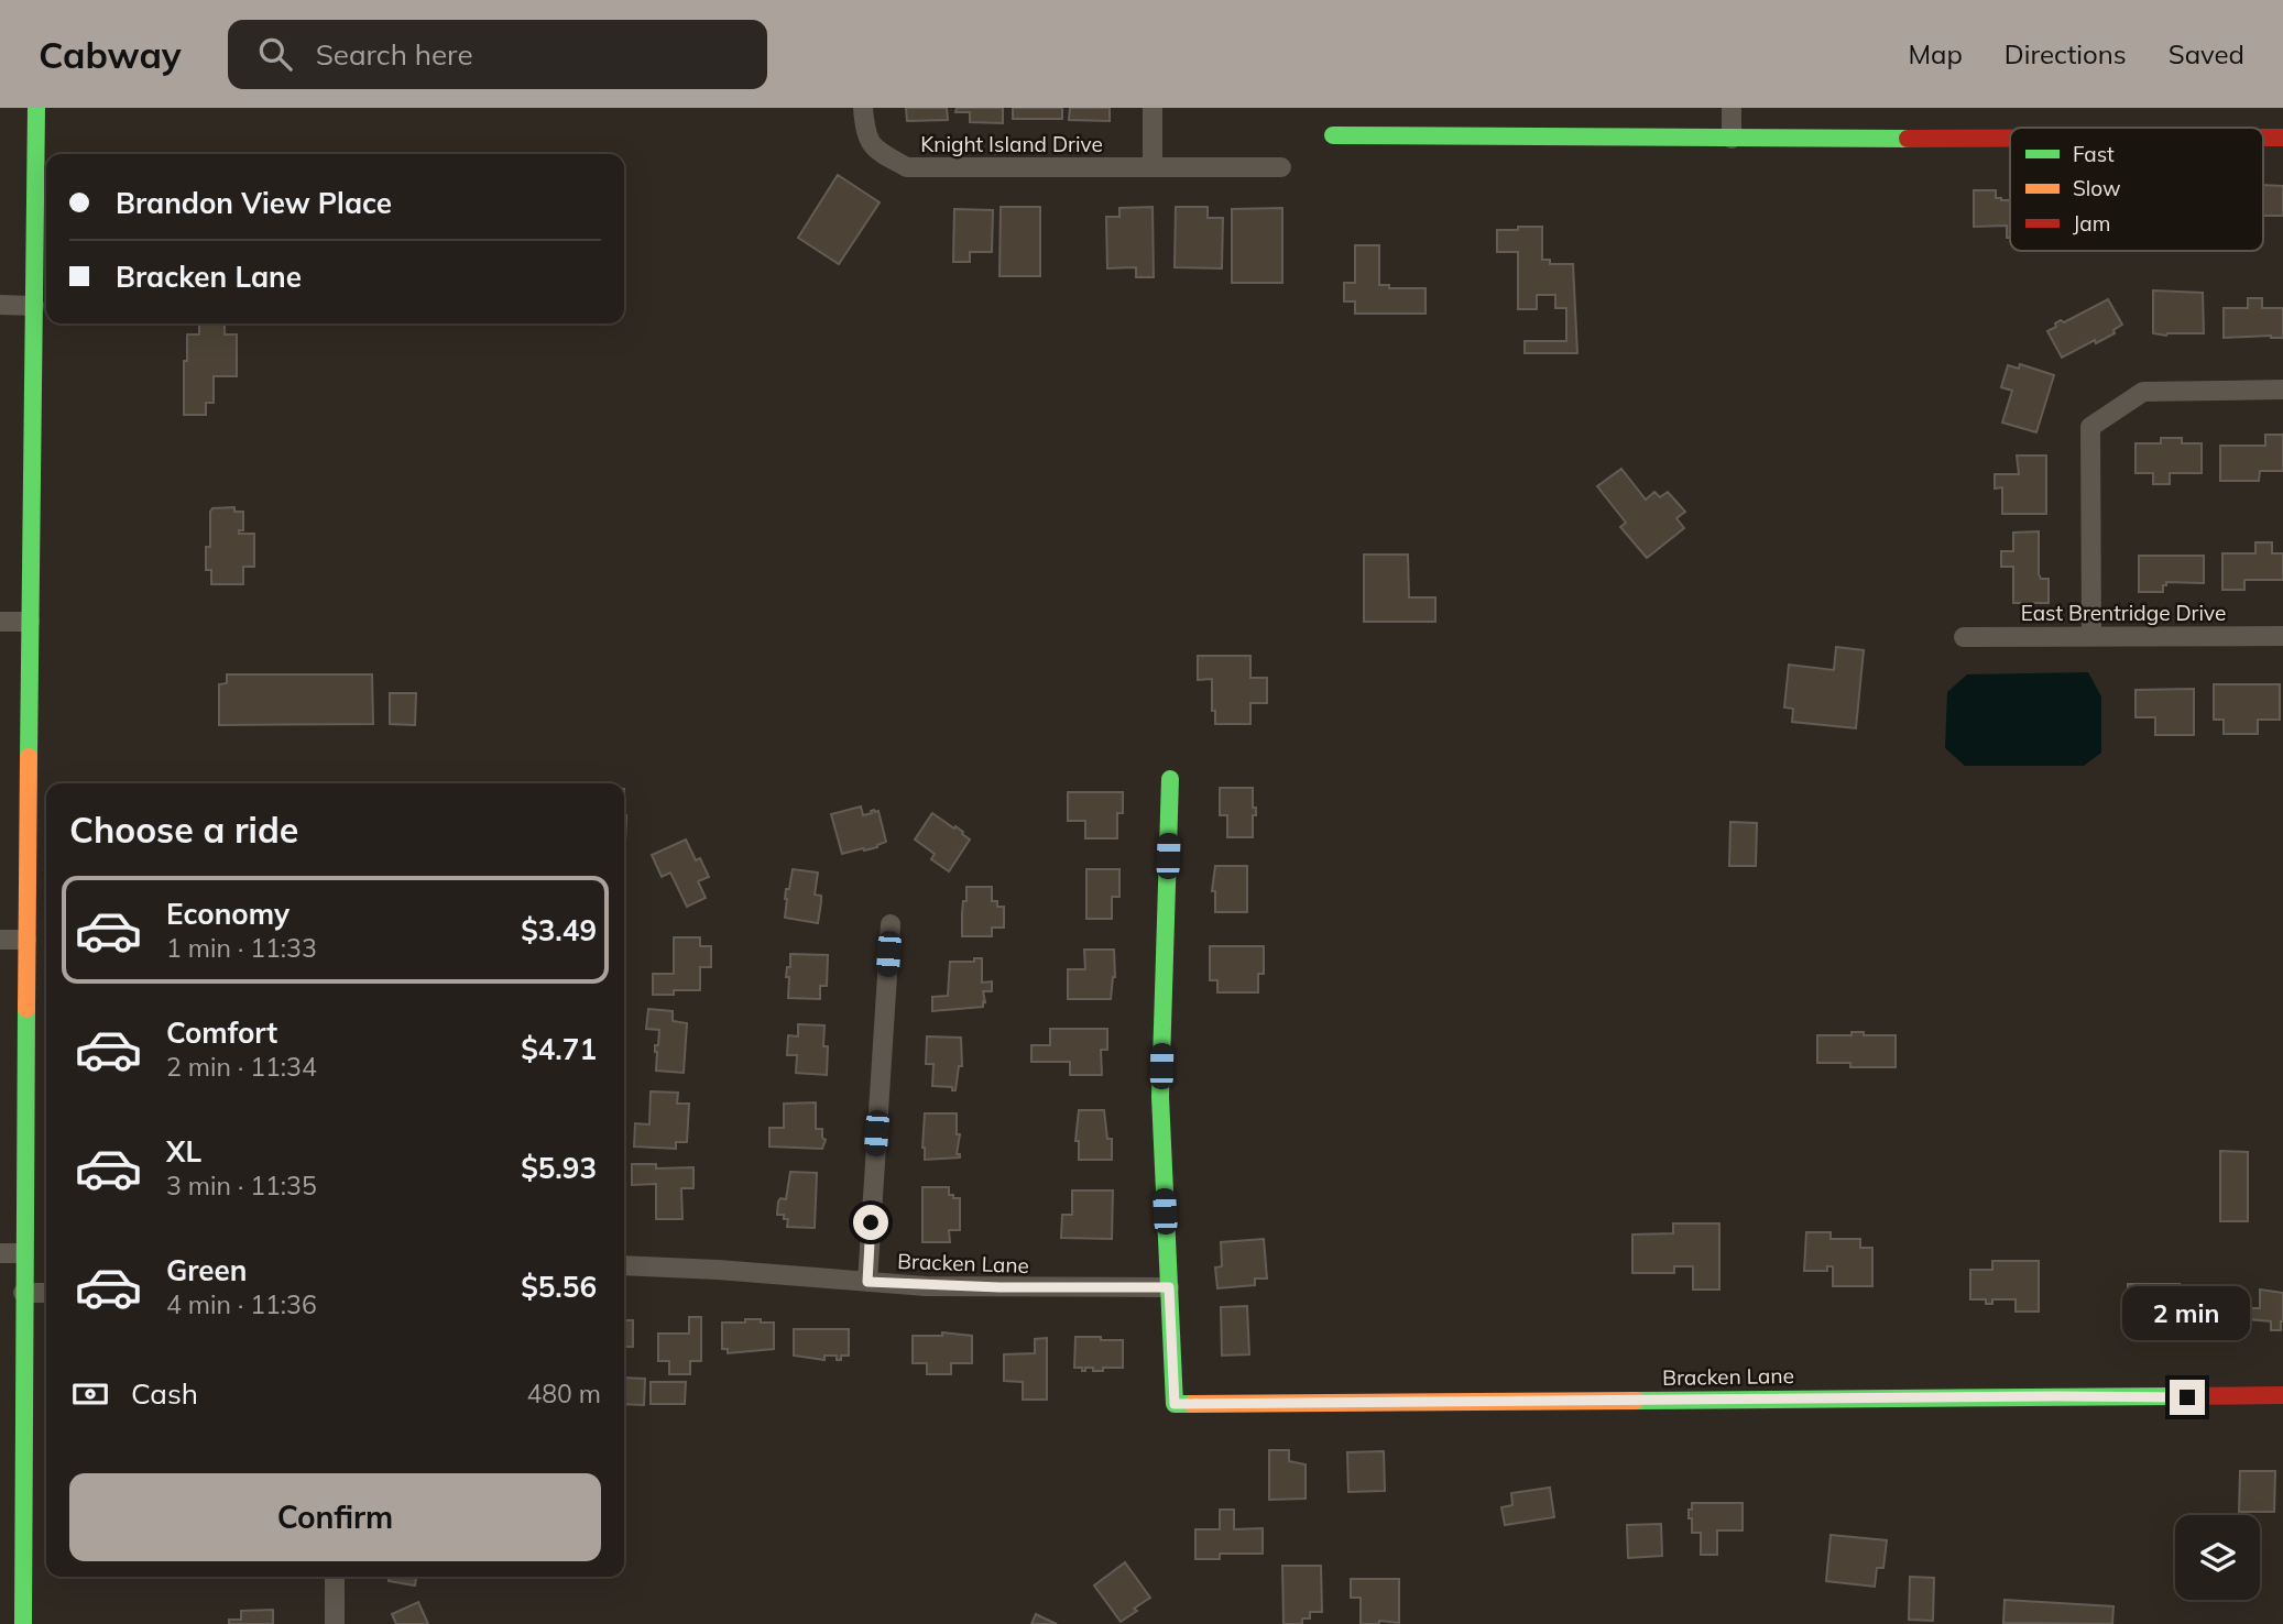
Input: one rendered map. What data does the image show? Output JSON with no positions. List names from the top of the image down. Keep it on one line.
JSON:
{"streets":{"street":["Knight Island Drive","East Brentridge Drive","Bracken Lane"]},"legend":["Fast","Slow","Jam"],"page":{"header":"Cabway","search":"Search here","nav":["Map","Directions","Saved"],"banner":["Brandon View Place","Bracken Lane"],"heading":"Choose a ride","list":[{"name":"Economy","note":"1 min · 11:33","value":"$3.49"},{"name":"Comfort","note":"2 min · 11:34","value":"$4.71"},{"name":"XL","note":"3 min · 11:35","value":"$5.93"},{"name":"Green","note":"4 min · 11:36","value":"$5.56"}],"bubble":"2 min","pay":["Cash","480 m"],"buttons":"Confirm"}}
